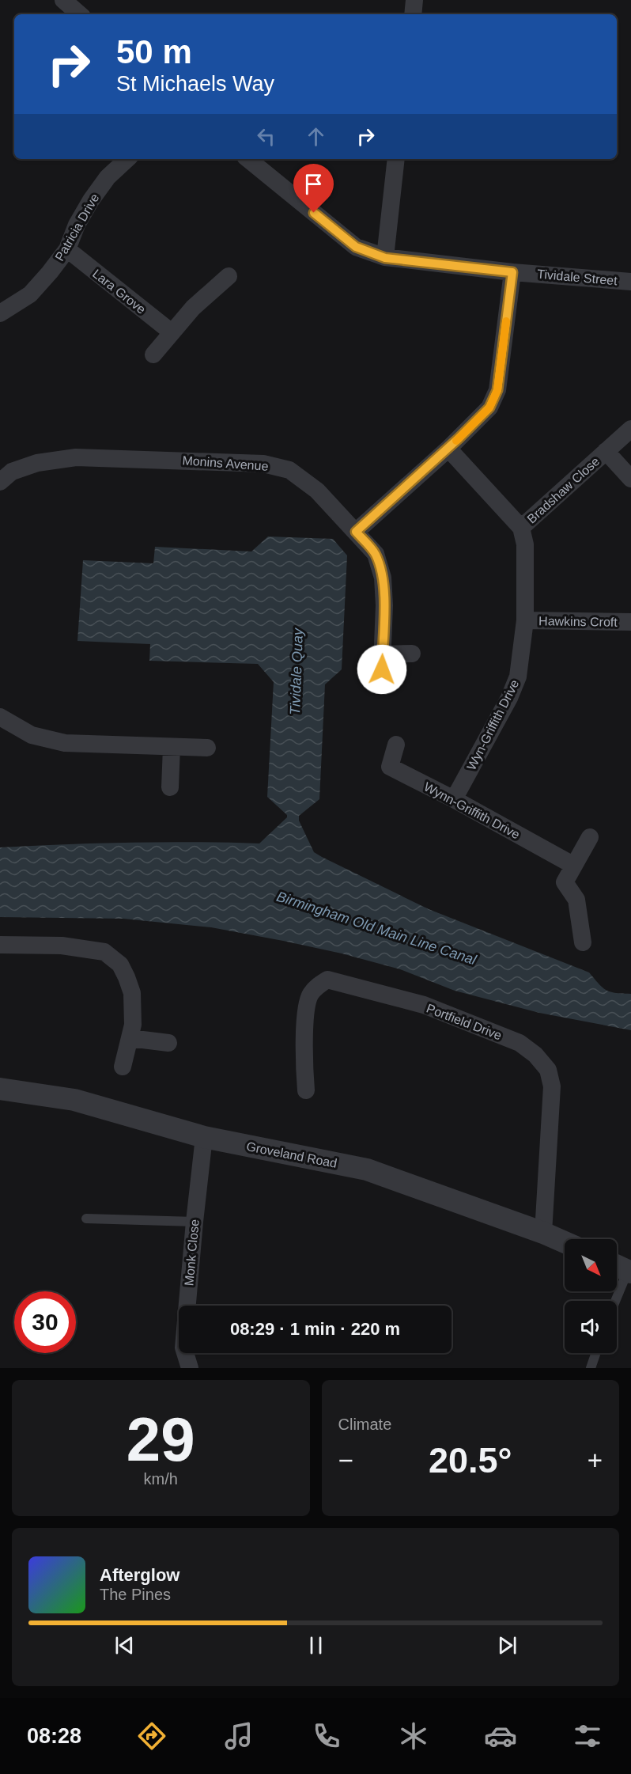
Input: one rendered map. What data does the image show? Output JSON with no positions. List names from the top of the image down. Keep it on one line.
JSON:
{"streets":{"street":["Patricia Drive","Tividale Street","Lara Grove","Monins Avenue","Bradshaw Close","Hawkins Croft","Wyn-Griffith Drive","Wynn-Griffith Drive","Portfield Drive","Groveland Road","Monk Close"]},"crossings":[["Patricia Drive","Lara Grove"],["Bradshaw Close","Wyn-Griffith Drive"],["Hawkins Croft","Wyn-Griffith Drive"],["Wyn-Griffith Drive","Wynn-Griffith Drive"],["Portfield Drive","Groveland Road"],["Groveland Road","Monk Close"]],"water":["Tividale Quay","Birmingham Old Main Line Canal"],"north":"bottom right","page":{"turn":["50 m","St Michaels Way"],"limit":"30","trip":"08:29 · 1 min · 220 m","tile":[["29","km/h"],"Climate"],"heat":["−","20.5°","+"],"song":["Afterglow","The Pines"],"tabs":"08:28"}}
